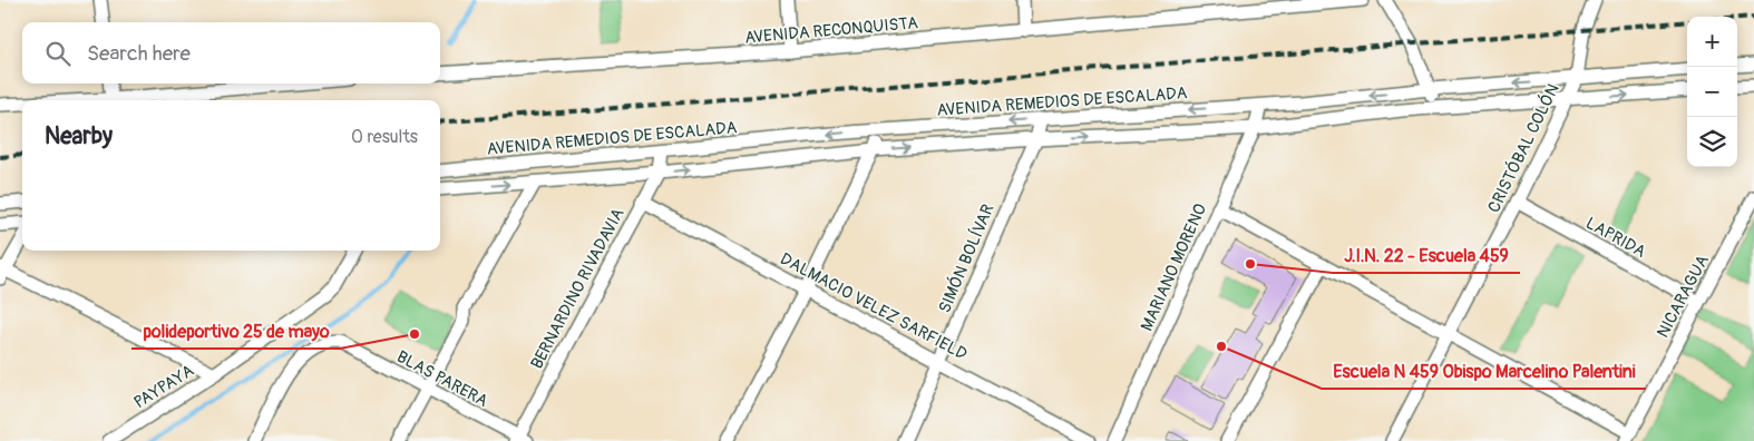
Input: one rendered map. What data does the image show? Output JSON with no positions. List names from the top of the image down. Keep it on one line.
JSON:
{"streets":{"street":["AVENIDA RECONQUISTA","AVENIDA REMEDIOS DE ESCALADA","CRISTÓBAL COLÓN","LAPRIDA","SIMÓN BOLÍVAR","MARIANO MORENO","BERNARDINO RIVADAVIA","NICARAGUA","DALMACIO VELEZ SARFIELD","BLAS PARERA","PAYPAYA"]},"crossings":[["AVENIDA REMEDIOS DE ESCALADA","CRISTÓBAL COLÓN"],["AVENIDA REMEDIOS DE ESCALADA","SIMÓN BOLÍVAR"],["AVENIDA REMEDIOS DE ESCALADA","MARIANO MORENO"],["AVENIDA REMEDIOS DE ESCALADA","BERNARDINO RIVADAVIA"],["CRISTÓBAL COLÓN","LAPRIDA"],["LAPRIDA","NICARAGUA"],["SIMÓN BOLÍVAR","DALMACIO VELEZ SARFIELD"],["BERNARDINO RIVADAVIA","DALMACIO VELEZ SARFIELD"],["BERNARDINO RIVADAVIA","BLAS PARERA"]],"places":["J.I.N. 22 - Escuela 459","polideportivo 25 de mayo","Escuela N 459 Obispo Marcelino Palentini"],"page":{"map_buttons":["+","−"],"search":"Search here","heading":["Nearby","0 results"]}}
